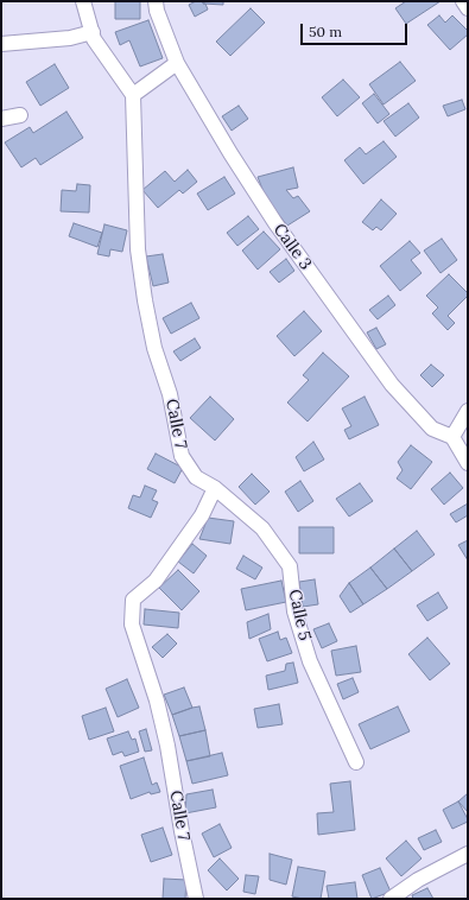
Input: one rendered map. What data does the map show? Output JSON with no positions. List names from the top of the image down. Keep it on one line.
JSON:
{"streets":{"street":["Calle 3","Calle 7","Calle 5"]},"crossings":[["Calle 7","Calle 5"]],"scale_bar":"50 m"}
